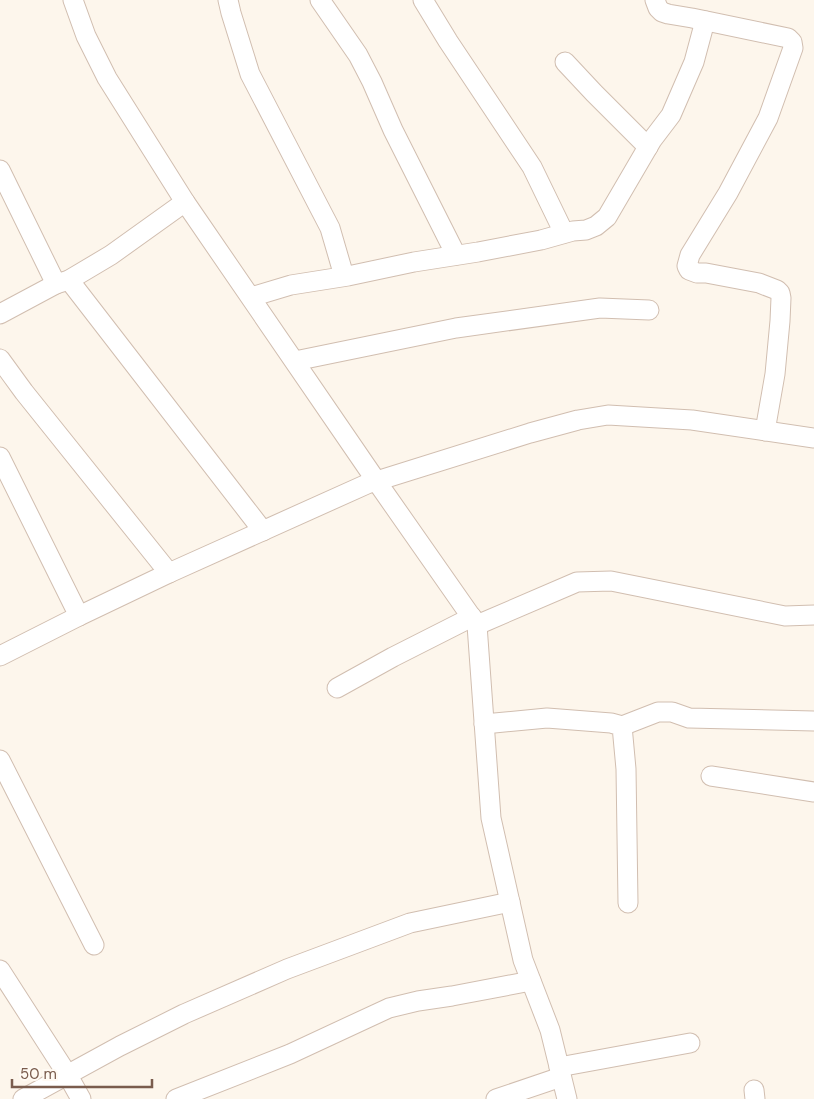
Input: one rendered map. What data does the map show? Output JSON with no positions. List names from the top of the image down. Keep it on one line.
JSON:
{"scale_bar":"50 m"}
